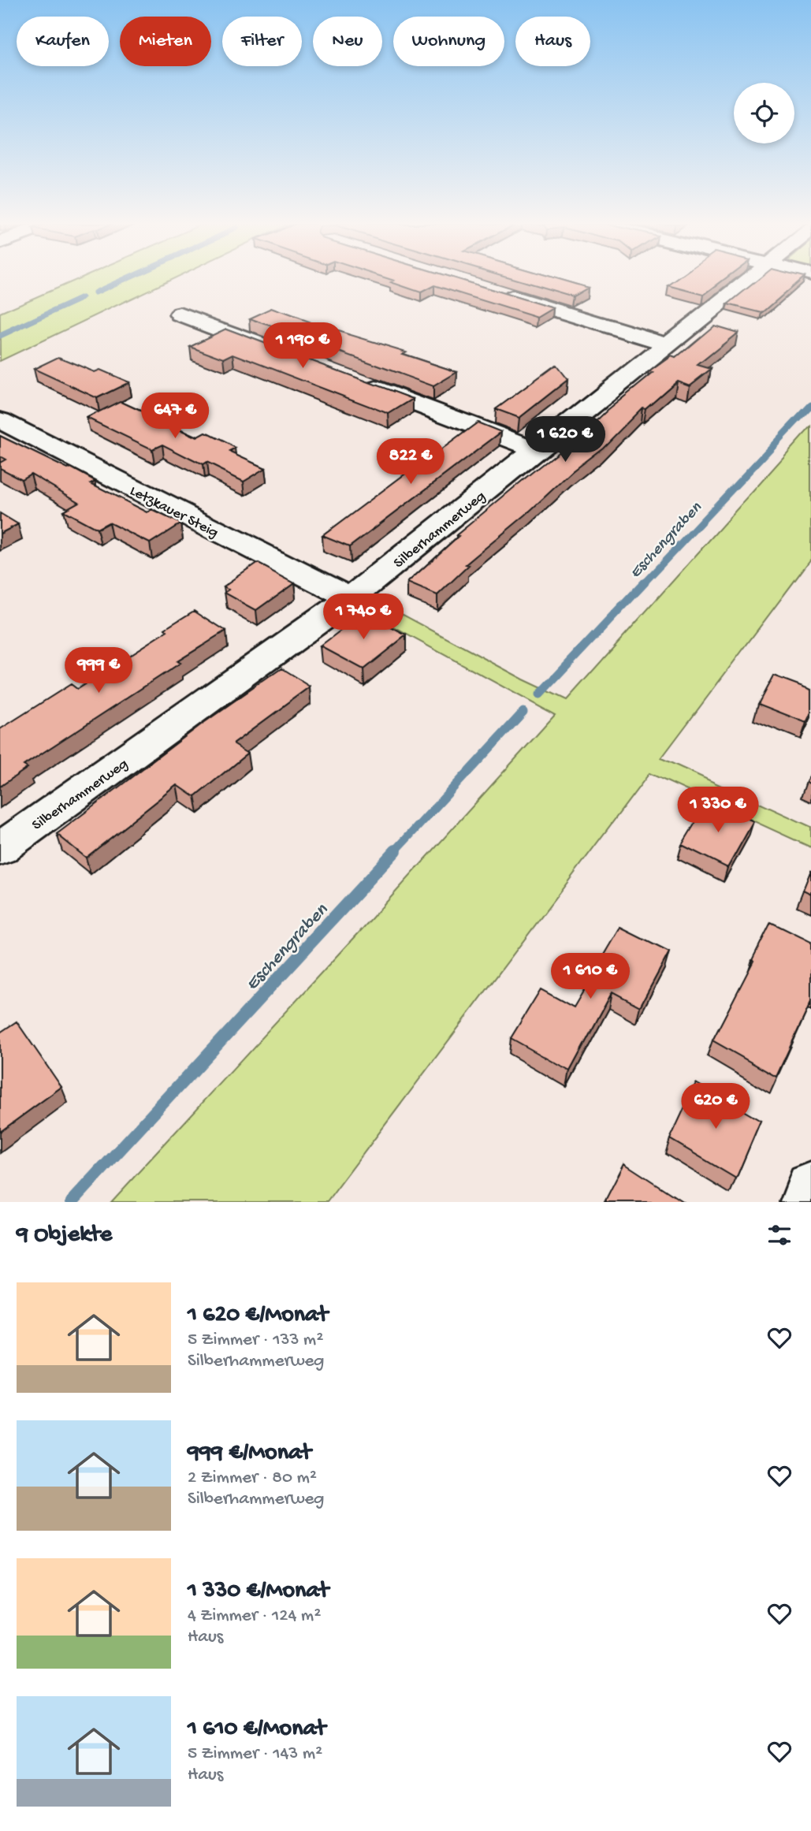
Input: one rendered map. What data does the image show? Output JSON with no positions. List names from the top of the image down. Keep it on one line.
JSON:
{"streets":{"street":["Letzkauer Steig","Silberhammerweg"]},"crossings":[["Letzkauer Steig","Silberhammerweg"]],"water":["Eschengraben"],"page":{"chip":["Kaufen","Mieten","Filter","Neu","Wohnung","Haus"],"price":["1 190 €","647 €","1 620 €","822 €","1 740 €","999 €","1 330 €","1 610 €","620 €"],"heading":"9 Objekte","list":[{"name":"1 620 €/Monat","note":"5 Zimmer · 133 m² · Silberhammerweg"},{"name":"999 €/Monat","note":"2 Zimmer · 80 m² · Silberhammerweg"},{"name":"1 330 €/Monat","note":"4 Zimmer · 124 m² · Haus"},{"name":"1 610 €/Monat","note":"5 Zimmer · 143 m² · Haus"}]}}
